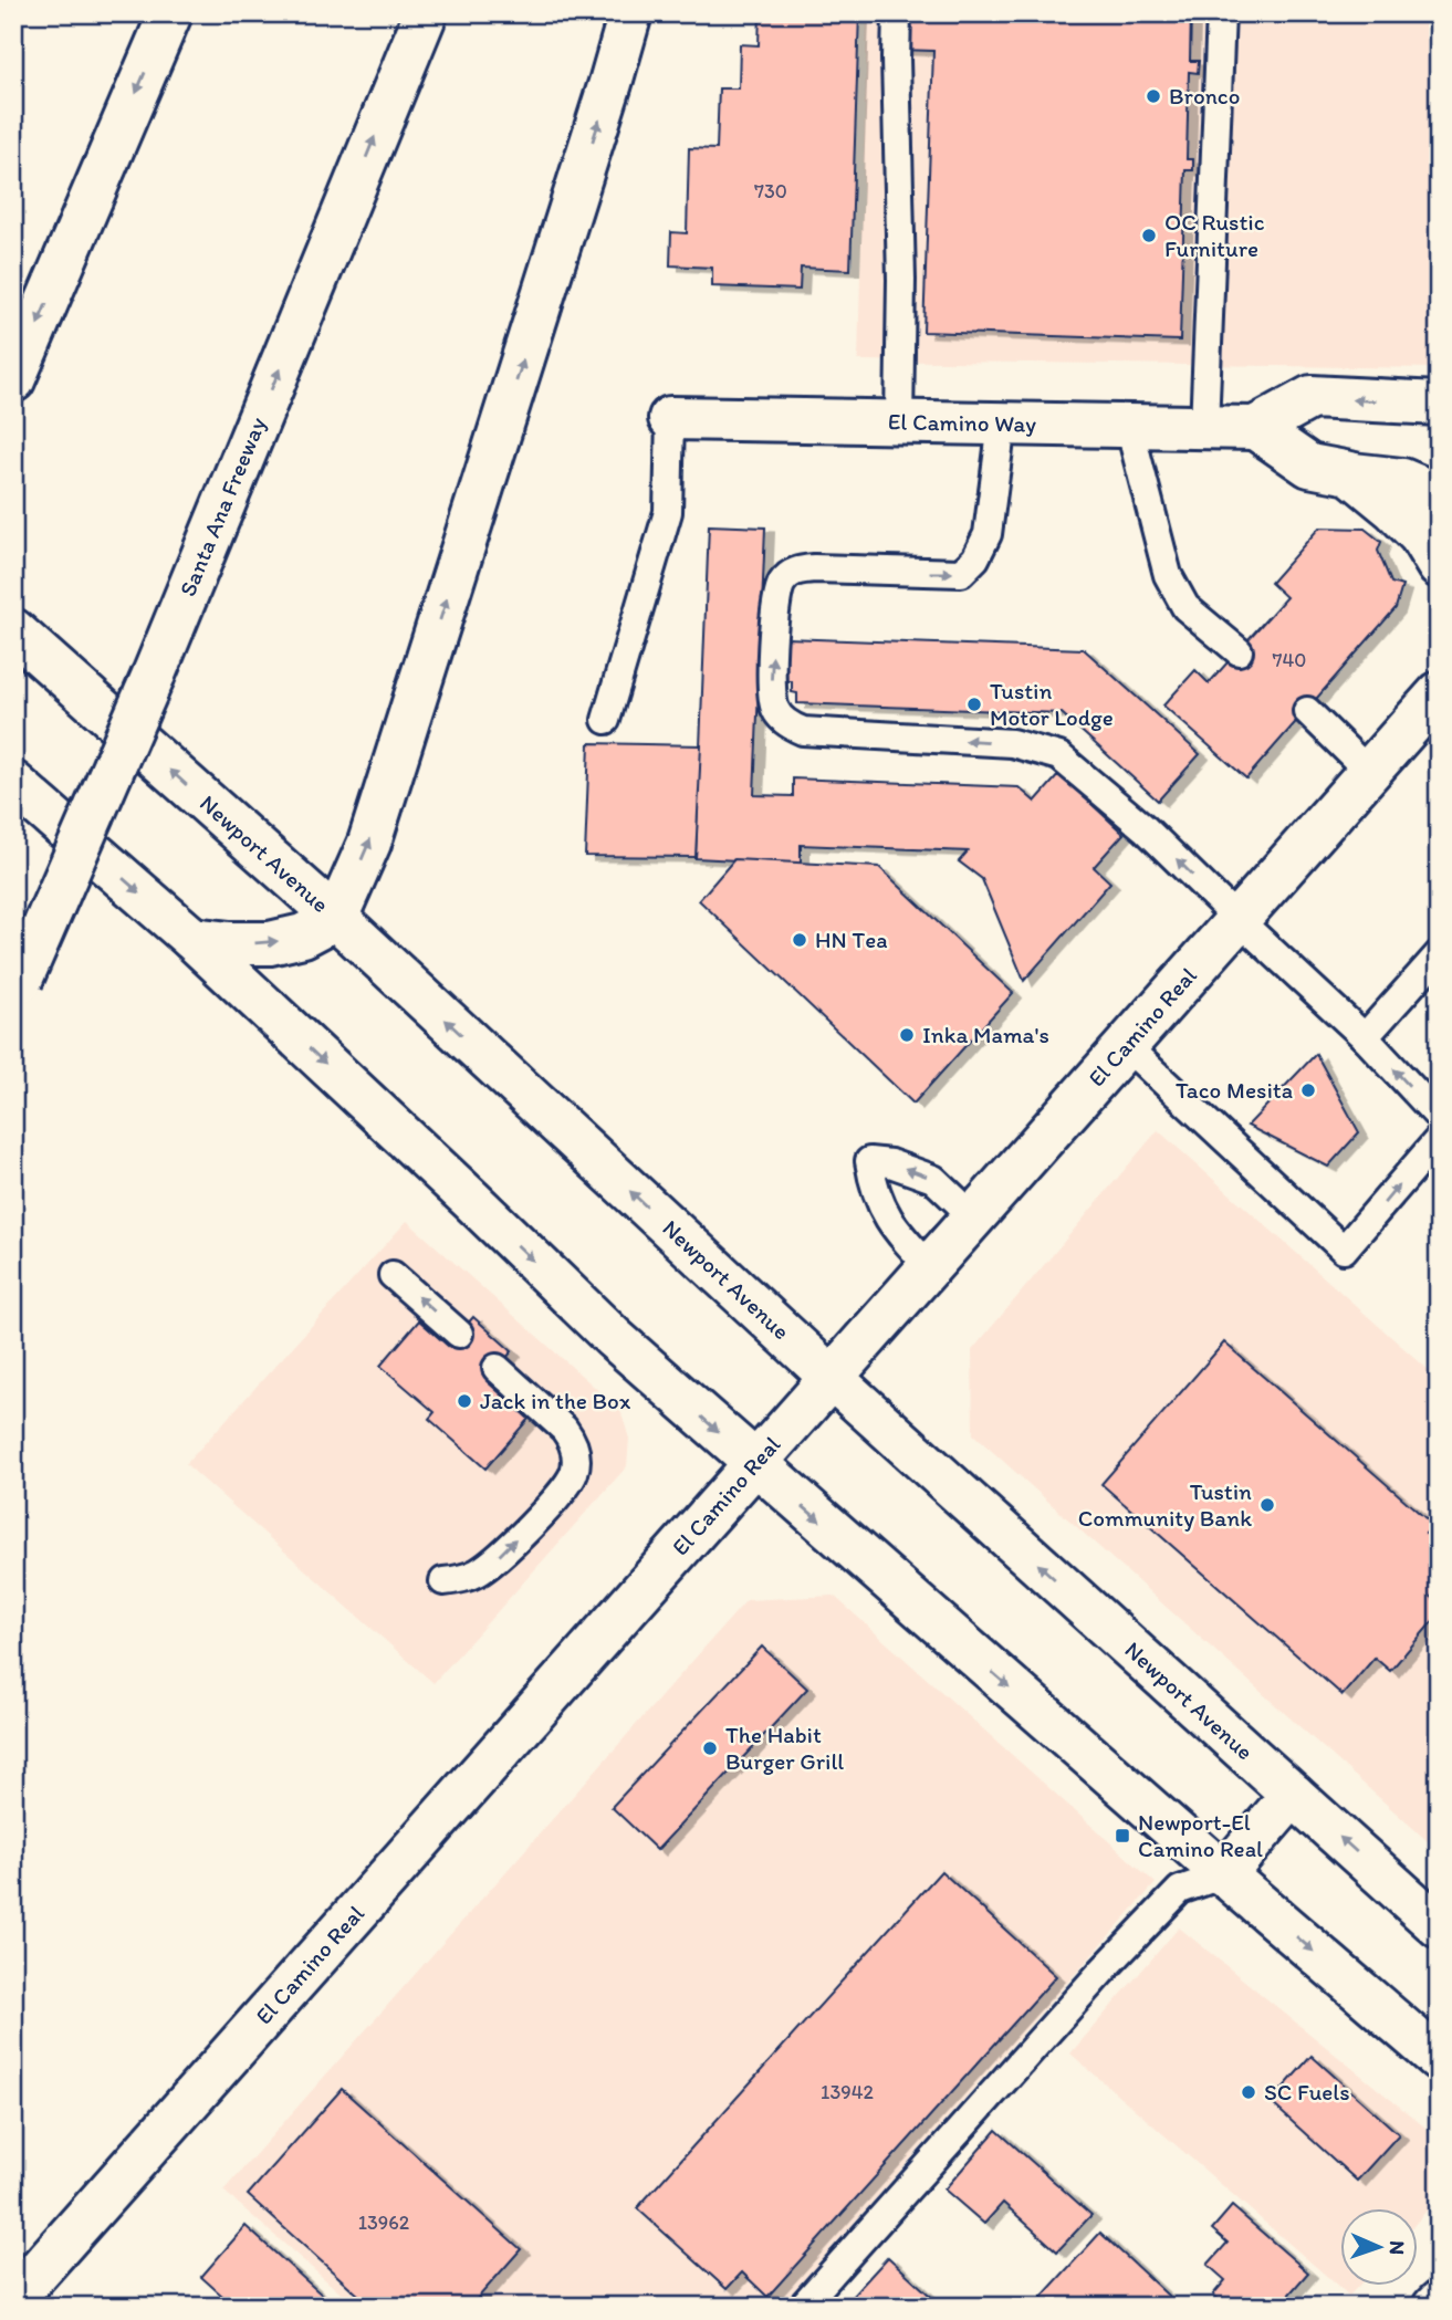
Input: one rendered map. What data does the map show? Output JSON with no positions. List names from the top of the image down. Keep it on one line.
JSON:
{"streets":{"main road":["El Camino Way","Santa Ana Freeway","Newport Avenue","El Camino Real"]},"crossings":[["Newport Avenue","El Camino Real"]],"places":{"other":["Bronco","OC Rustic Furniture","Tustin Motor Lodge","HN Tea","Inka Mama's","Taco Mesita","Jack in the Box","Tustin Community Bank","The Habit Burger Grill","SC Fuels"],"transit":["Newport-El Camino Real"]},"house_numbers":["730","740","13942","13962"],"north":"right"}
